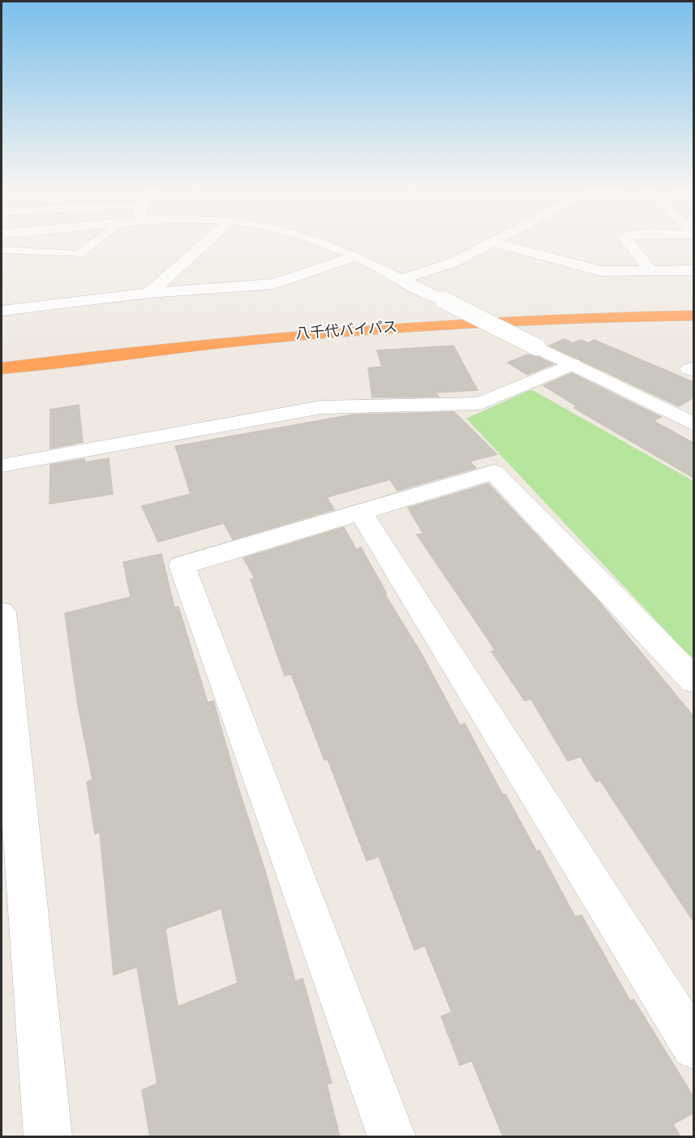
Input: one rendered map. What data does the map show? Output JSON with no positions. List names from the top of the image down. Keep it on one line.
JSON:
{"streets":{"highway":["八千代バイパス"]}}
